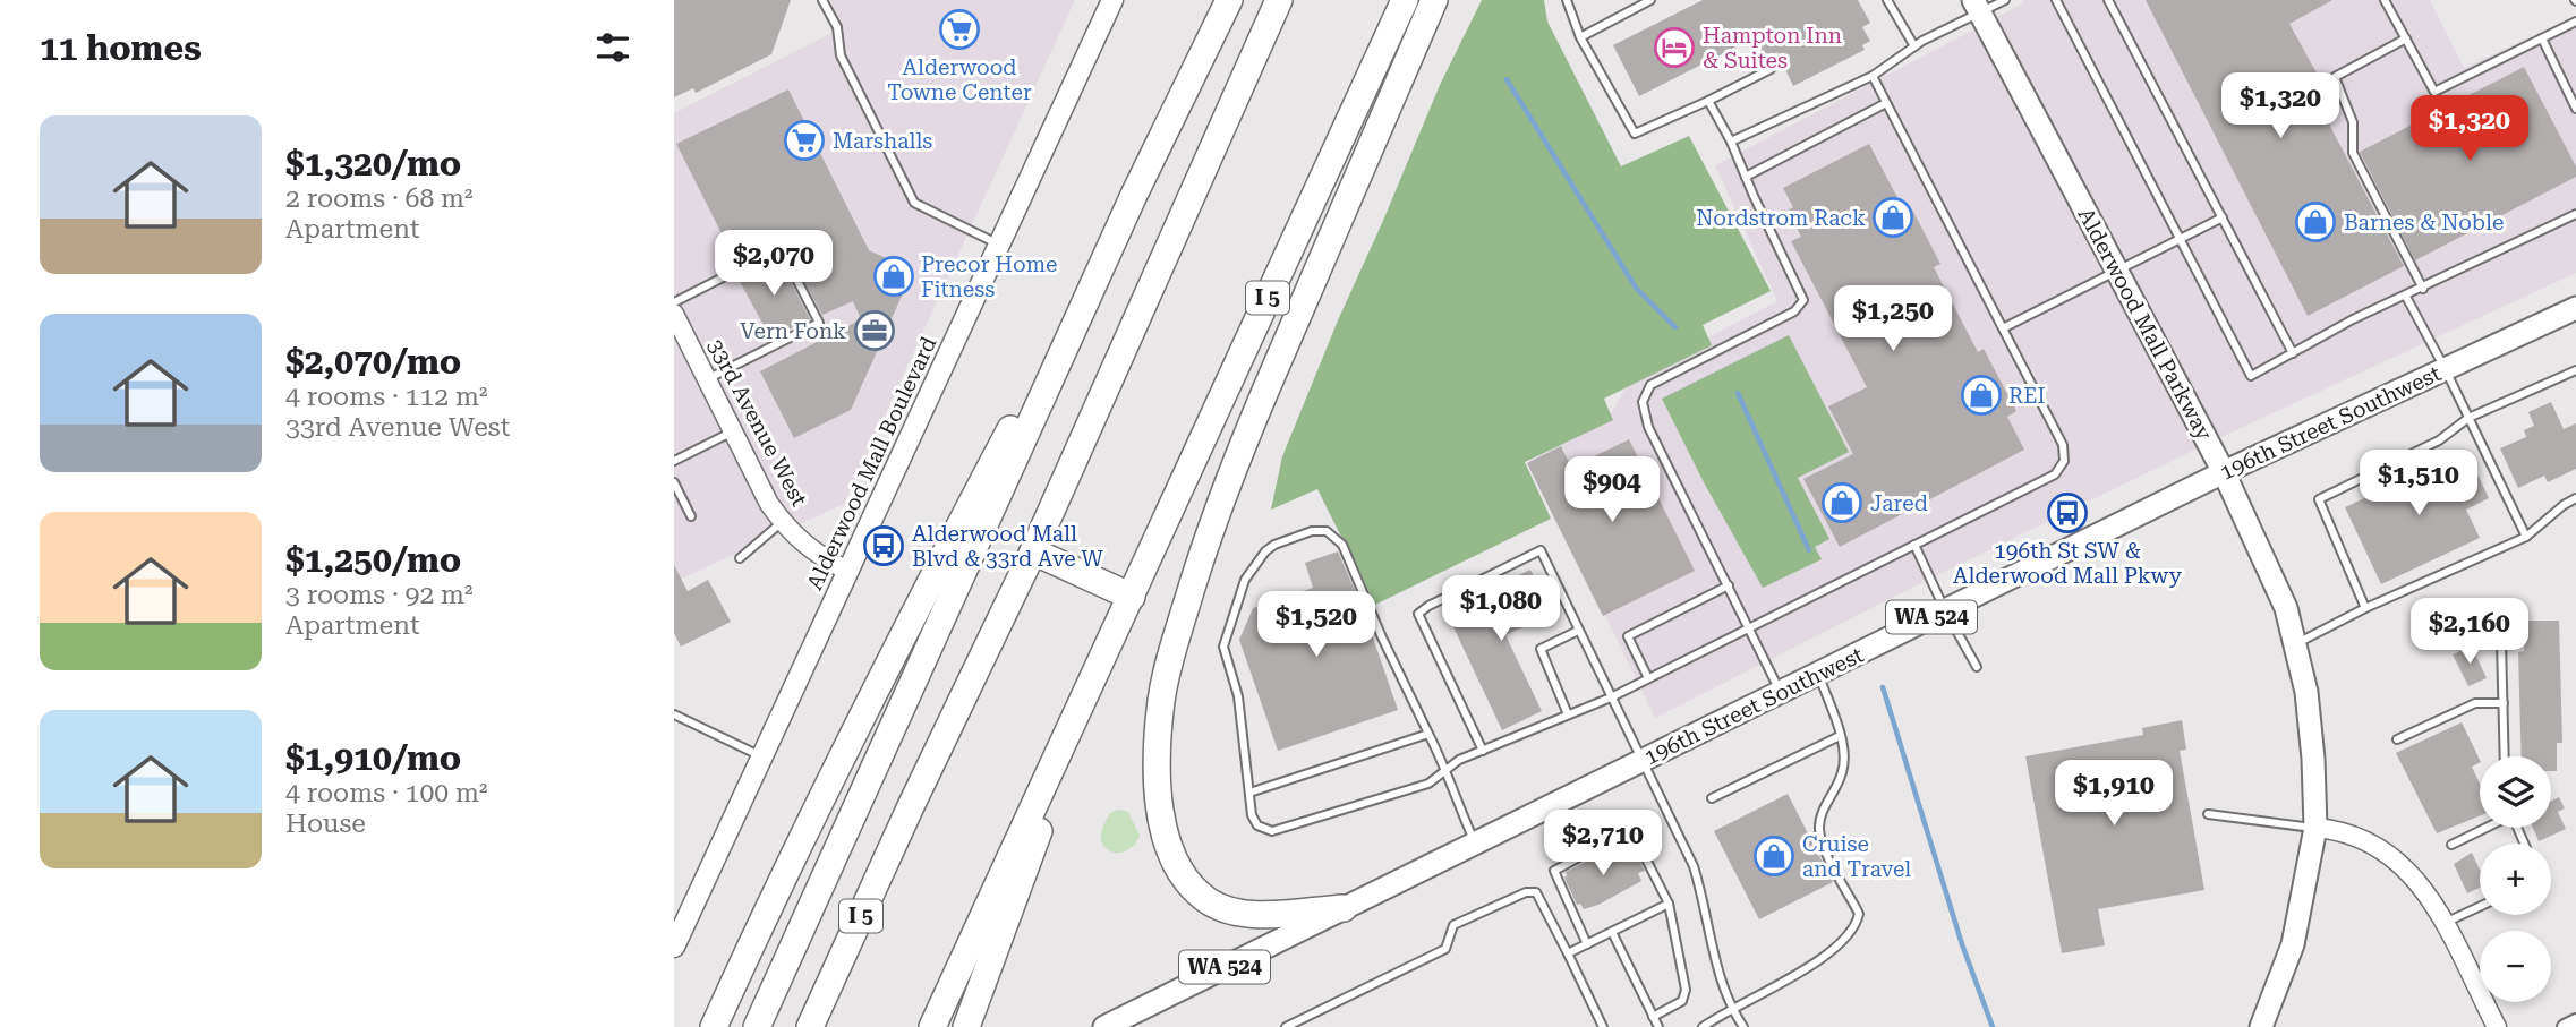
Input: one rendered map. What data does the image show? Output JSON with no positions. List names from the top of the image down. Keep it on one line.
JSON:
{"streets":{"highway":["I 5"],"main road":["Alderwood Mall Parkway","196th Street Southwest","Alderwood Mall Boulevard","WA 524"],"street":["33rd Avenue West"]},"crossings":[["Alderwood Mall Parkway","196th Street Southwest"],["33rd Avenue West","Alderwood Mall Boulevard"]],"places":{"supermarket":["Alderwood Towne Center","Marshalls"],"hotel":["Hampton Inn & Suites"],"shop":["Nordstrom Rack","Barnes & Noble","Precor Home Fitness","REI","Jared","Cruise and Travel"],"office":["Vern Fonk"],"bus stop":["196th St SW & Alderwood Mall Pkwy","Alderwood Mall Blvd & 33rd Ave W"]},"page":{"heading":"11 homes","price":["$1,320","$1,320","$2,070","$1,250","$1,510","$904","$1,080","$1,520","$2,160","$1,910","$2,710"],"list":[{"name":"$1,320/mo","note":"2 rooms · 68 m² · Apartment"},{"name":"$2,070/mo","note":"4 rooms · 112 m² · 33rd Avenue West"},{"name":"$1,250/mo","note":"3 rooms · 92 m² · Apartment"},{"name":"$1,910/mo","note":"4 rooms · 100 m² · House"}],"map_buttons":["+","−"]}}
